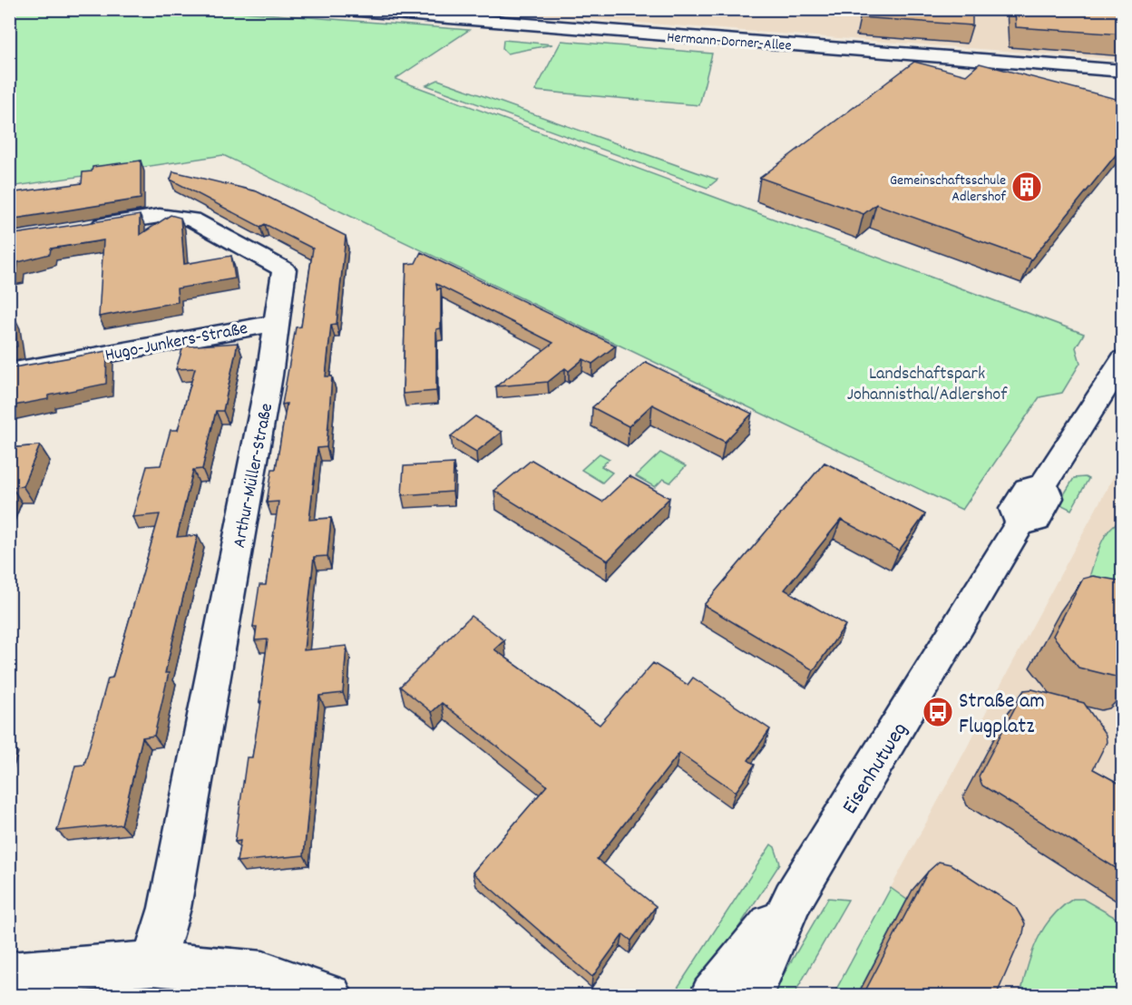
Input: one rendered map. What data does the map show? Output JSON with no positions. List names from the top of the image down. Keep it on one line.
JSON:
{"streets":{"street":["Hermann-Dorner-Allee","Hugo-Junkers-Straße","Arthur-Müller-Straße","Eisenhutweg"]},"crossings":[["Hugo-Junkers-Straße","Arthur-Müller-Straße"]],"parks":["Landschaftspark Johannisthal/Adlershof"],"places":{"building":["Gemeinschaftsschule Adlershof"],"bus stop":["Straße am Flugplatz"]}}
